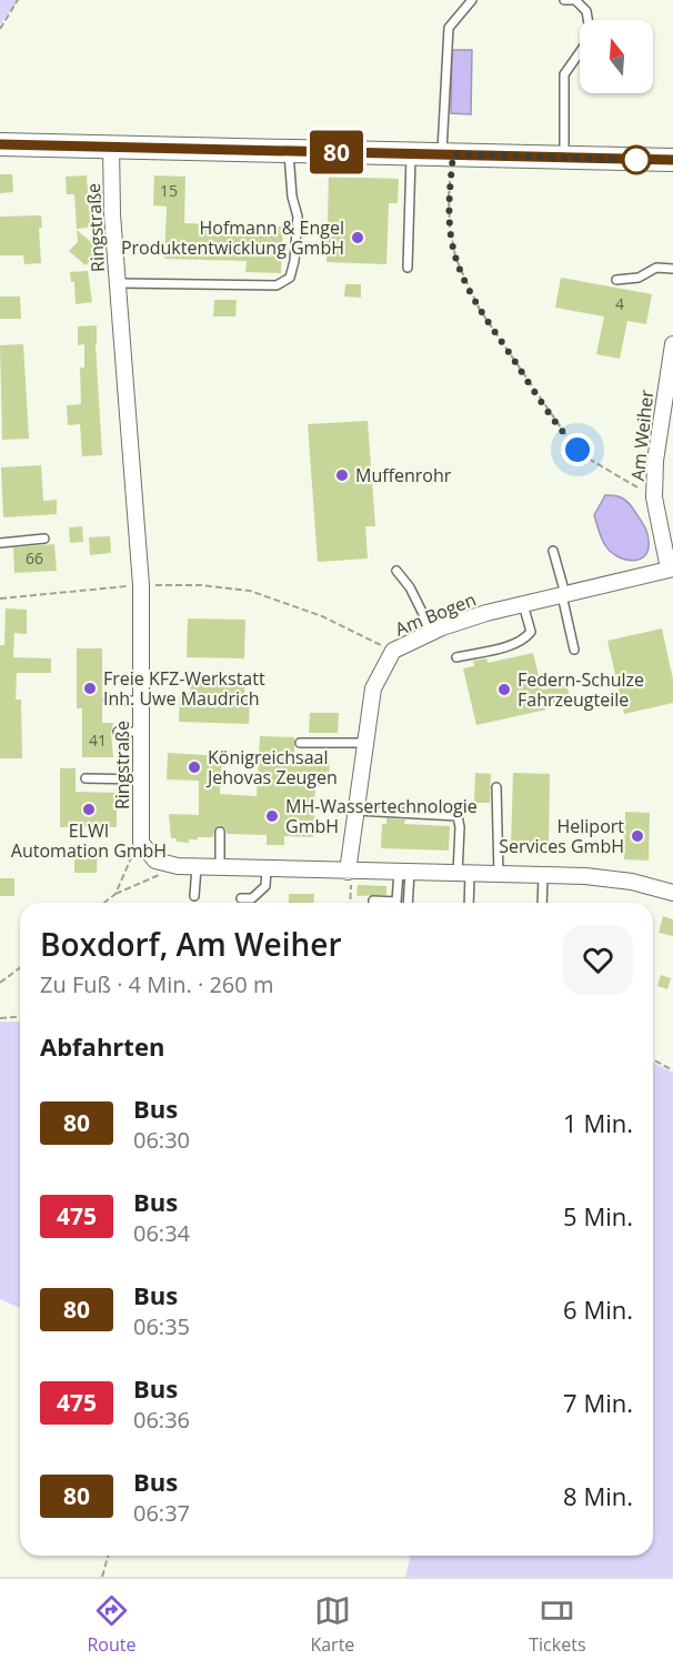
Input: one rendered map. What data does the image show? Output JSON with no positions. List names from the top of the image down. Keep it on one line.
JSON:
{"streets":{"street":["Ringstraße","Am Weiher","Am Bogen"]},"crossings":[["Am Weiher","Am Bogen"]],"places":["Hofmann & Engel Produktentwicklung GmbH","Muffenrohr","Freie KFZ-Werkstatt Inh. Uwe Maudrich","Federn-Schulze Fahrzeugteile","Königreichsaal Jehovas Zeugen","ELWI Automation GmbH","MH-Wassertechnologie GmbH","Heliport Services GmbH"],"lines":["bus line 80"],"house_numbers":["15","4","66","41"],"north":"top","page":{"on_map":"80","heading":[["Boxdorf, Am Weiher","Zu Fuß · 4 Min. · 260 m"],"Abfahrten"],"list":[{"mark":"80","name":"Bus","note":"06:30","value":"1 Min."},{"mark":"475","name":"Bus","note":"06:34","value":"5 Min."},{"mark":"80","name":"Bus","note":"06:35","value":"6 Min."},{"mark":"475","name":"Bus","note":"06:36","value":"7 Min."},{"mark":"80","name":"Bus","note":"06:37","value":"8 Min."}],"tabs":["Route","Karte","Tickets"]}}
